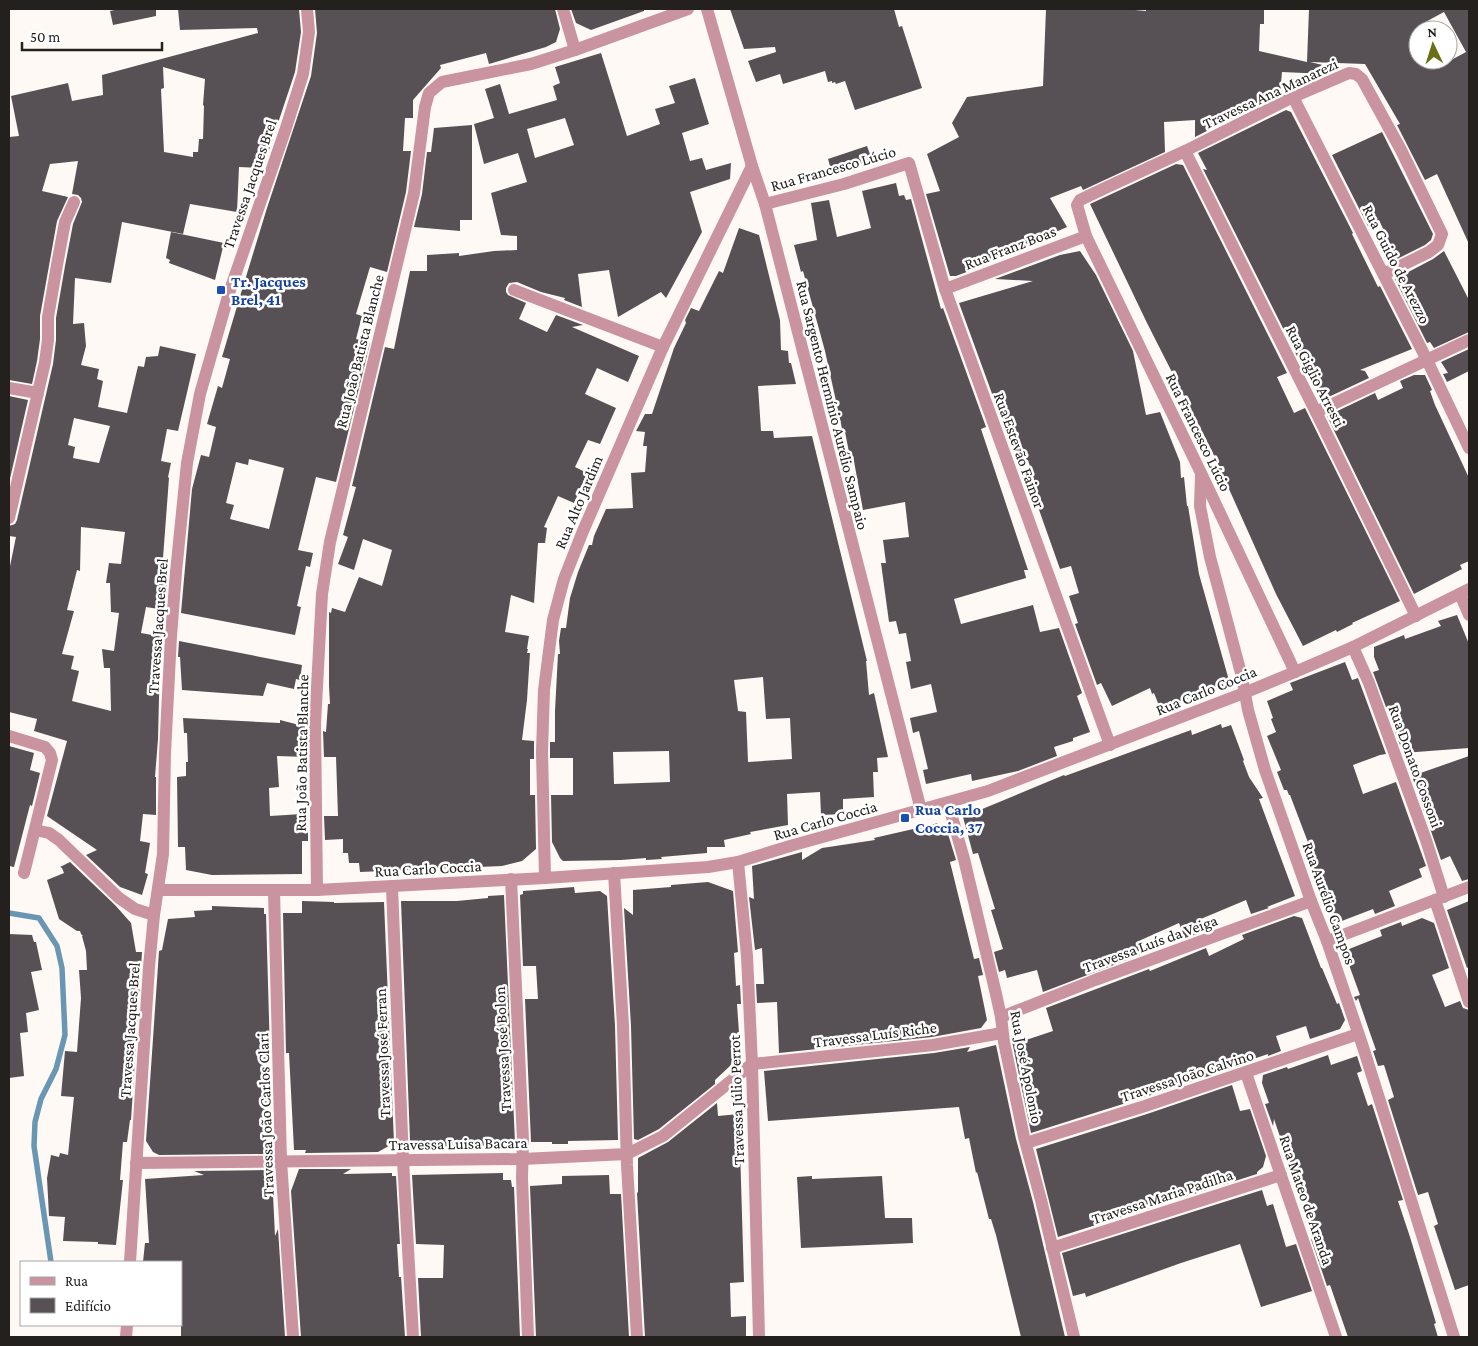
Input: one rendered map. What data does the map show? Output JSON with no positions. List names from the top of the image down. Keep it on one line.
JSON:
{"streets":{"street":["Travessa Ana Manarezi","Rua Francesco Lúcio","Travessa Jacques Brel","Rua Franz Boas","Rua Guido de Arezzo","Rua João Batista Blanche","Rua Giglio Arresti","Rua Sargento Hermínio Aurélio Sampaio","Rua Estevão Fainor","Rua Alto Jardim","Rua Carlo Coccia","Rua Donato Cossoni","Rua Aurélio Campos","Travessa Luís da Veiga","Travessa Luís Riche","Travessa José Bolon","Travessa José Ferran","Rua José Apolonio","Travessa João Calvino","Travessa Júlio Perrot","Travessa João Carlos Clari","Travessa Luisa Bacara","Travessa Maria Padilha","Rua Mateo de Aranda"]},"crossings":[["Travessa Ana Manarezi","Rua Francesco Lúcio"],["Travessa Ana Manarezi","Rua Guido de Arezzo"],["Travessa Ana Manarezi","Rua Giglio Arresti"],["Rua Francesco Lúcio","Rua Franz Boas"],["Rua Francesco Lúcio","Rua Sargento Hermínio Aurélio Sampaio"],["Rua Francesco Lúcio","Rua Estevão Fainor"],["Rua Francesco Lúcio","Rua Carlo Coccia"],["Rua Francesco Lúcio","Rua Aurélio Campos"],["Travessa Jacques Brel","Rua Carlo Coccia"],["Travessa Jacques Brel","Travessa Luisa Bacara"],["Rua Franz Boas","Rua Estevão Fainor"],["Rua João Batista Blanche","Rua Carlo Coccia"],["Rua Giglio Arresti","Rua Carlo Coccia"],["Rua Sargento Hermínio Aurélio Sampaio","Rua Alto Jardim"],["Rua Sargento Hermínio Aurélio Sampaio","Rua Carlo Coccia"],["Rua Estevão Fainor","Rua Carlo Coccia"],["Rua Alto Jardim","Rua Carlo Coccia"],["Rua Carlo Coccia","Rua Donato Cossoni"],["Rua Carlo Coccia","Rua Aurélio Campos"],["Rua Carlo Coccia","Travessa José Bolon"],["Rua Carlo Coccia","Travessa José Ferran"],["Rua Carlo Coccia","Rua José Apolonio"],["Rua Carlo Coccia","Travessa Júlio Perrot"],["Rua Carlo Coccia","Travessa João Carlos Clari"],["Rua Aurélio Campos","Travessa Luís da Veiga"],["Rua Aurélio Campos","Travessa João Calvino"],["Travessa Luís da Veiga","Rua José Apolonio"],["Travessa Luís Riche","Rua José Apolonio"],["Travessa Luís Riche","Travessa Júlio Perrot"],["Travessa Luís Riche","Travessa Luisa Bacara"],["Travessa José Bolon","Travessa Luisa Bacara"],["Travessa José Ferran","Travessa Luisa Bacara"],["Rua José Apolonio","Travessa João Calvino"],["Rua José Apolonio","Travessa Maria Padilha"],["Travessa João Calvino","Rua Mateo de Aranda"],["Travessa Júlio Perrot","Travessa Luisa Bacara"],["Travessa João Carlos Clari","Travessa Luisa Bacara"],["Travessa Maria Padilha","Rua Mateo de Aranda"]],"places":{"transit":["Tr. Jacques Brel, 41","Rua Carlo Coccia, 37"]},"legend":["Rua","Edifício"],"scale_bar":"50 m","north":"top"}
